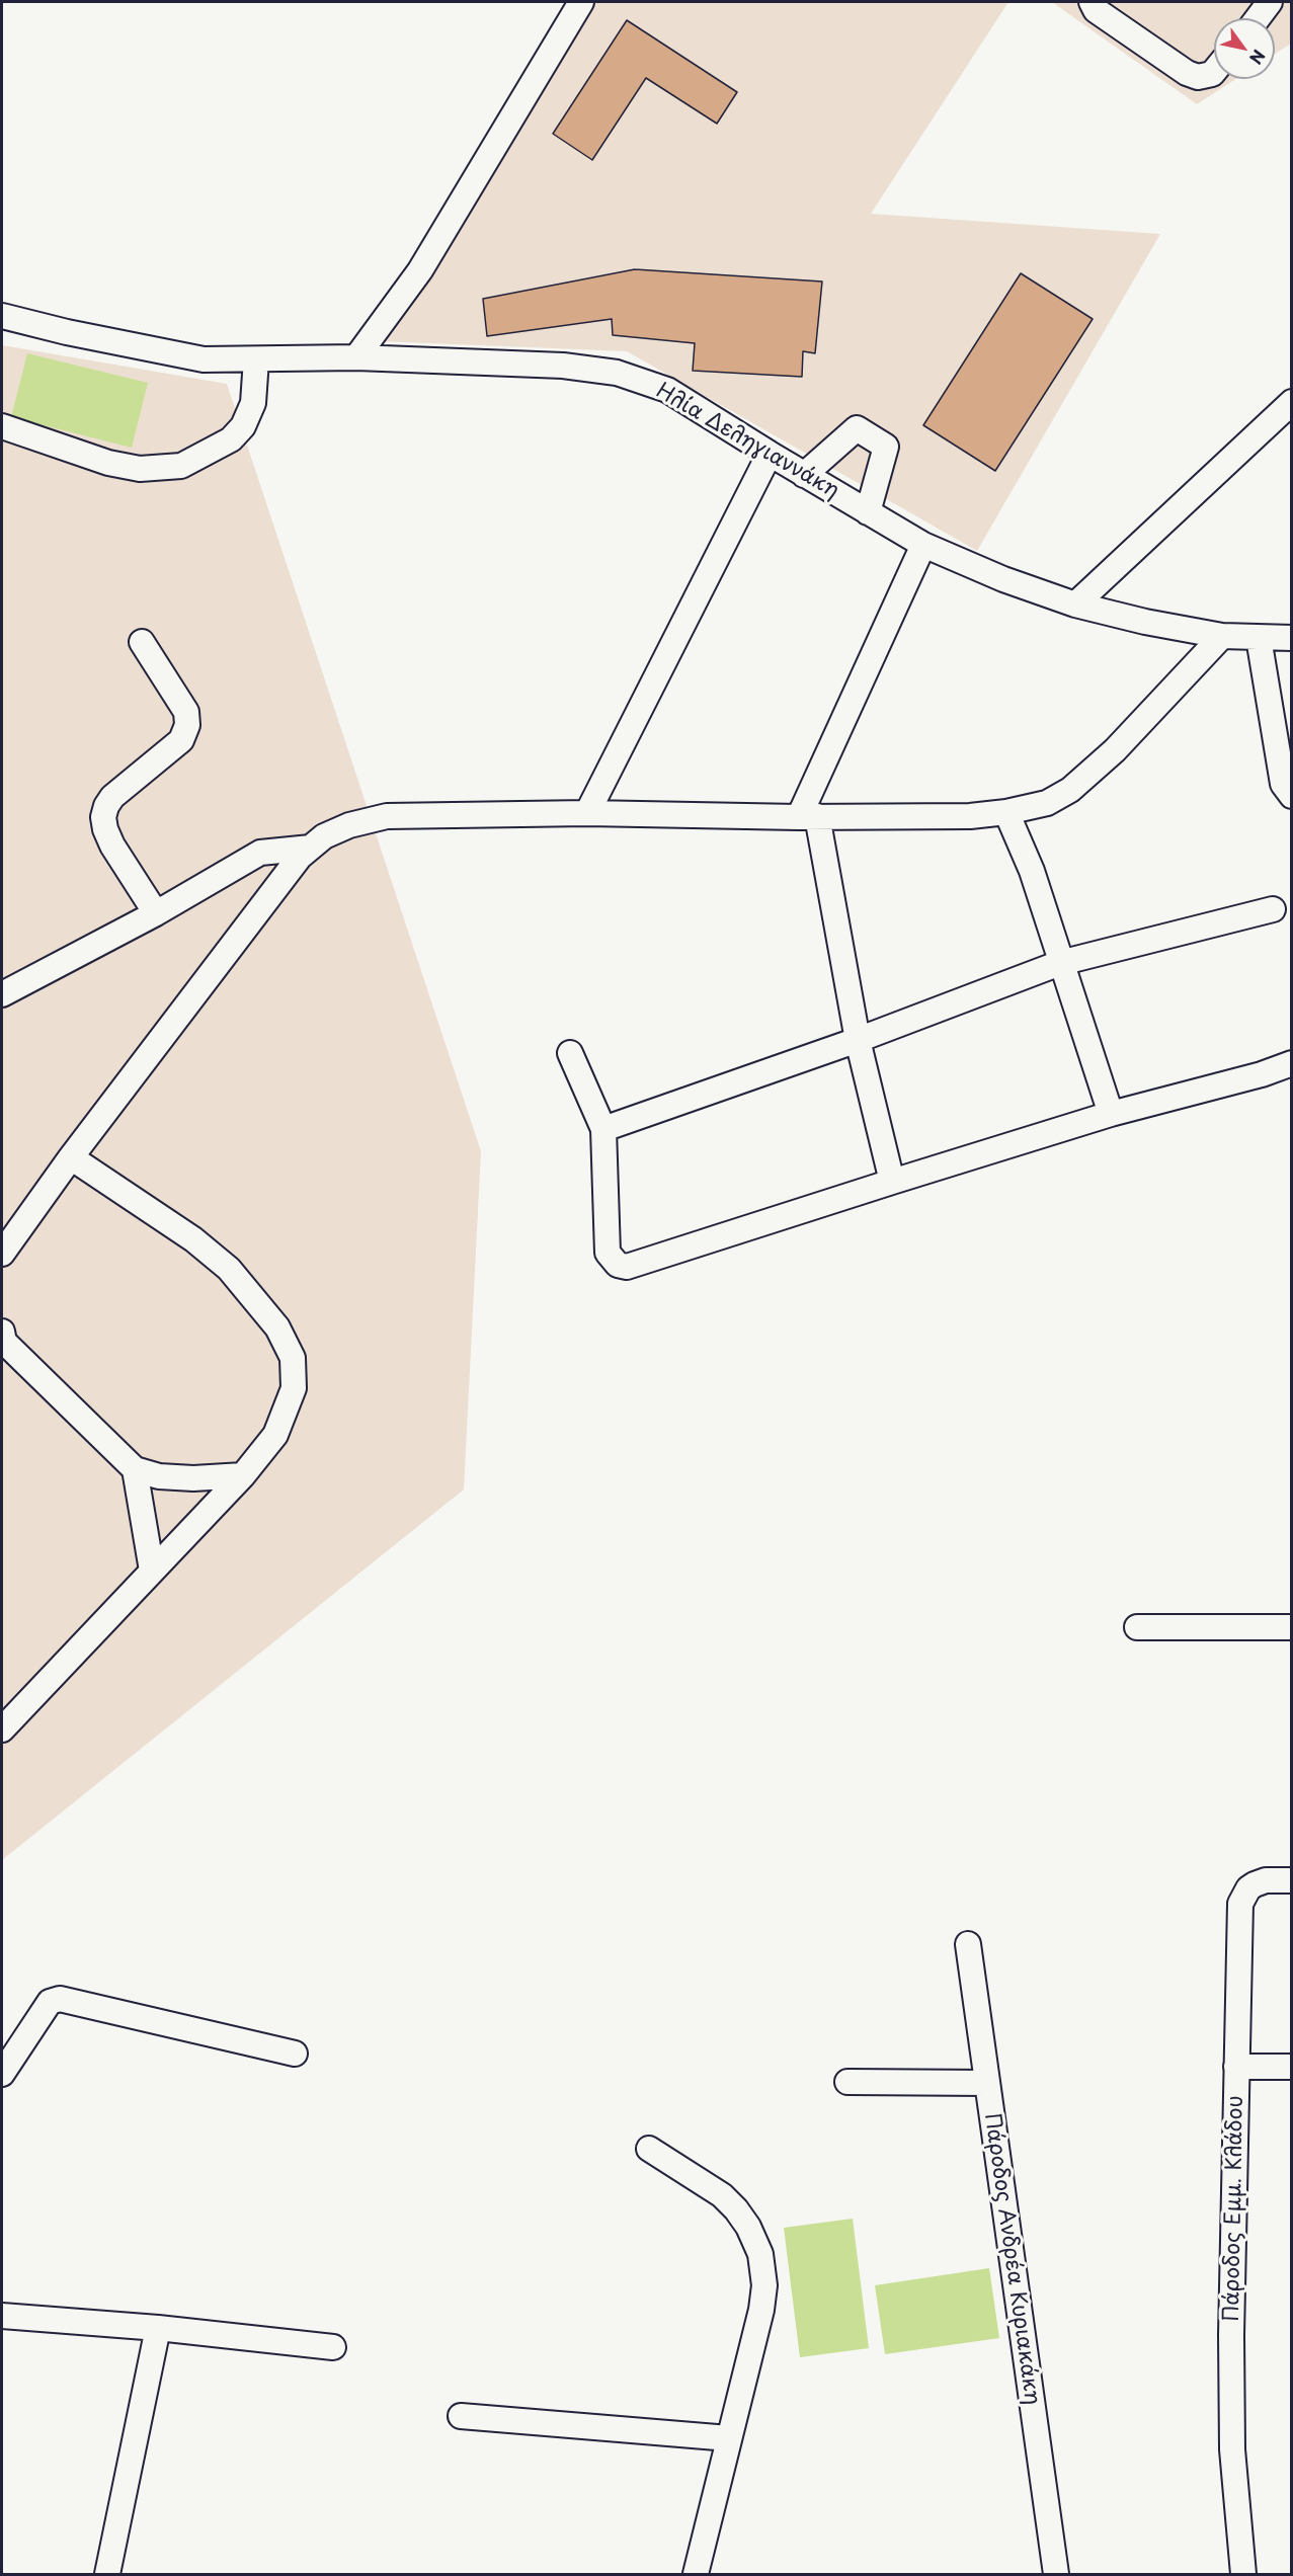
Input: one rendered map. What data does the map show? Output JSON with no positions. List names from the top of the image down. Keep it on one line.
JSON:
{"streets":{"street":["Ηλία Δεληγιαννάκη","Πάροδος Εμμ. Κλάδου","Πάροδος Ανδρέα Κυριακάκη"]},"north":"bottom right"}
